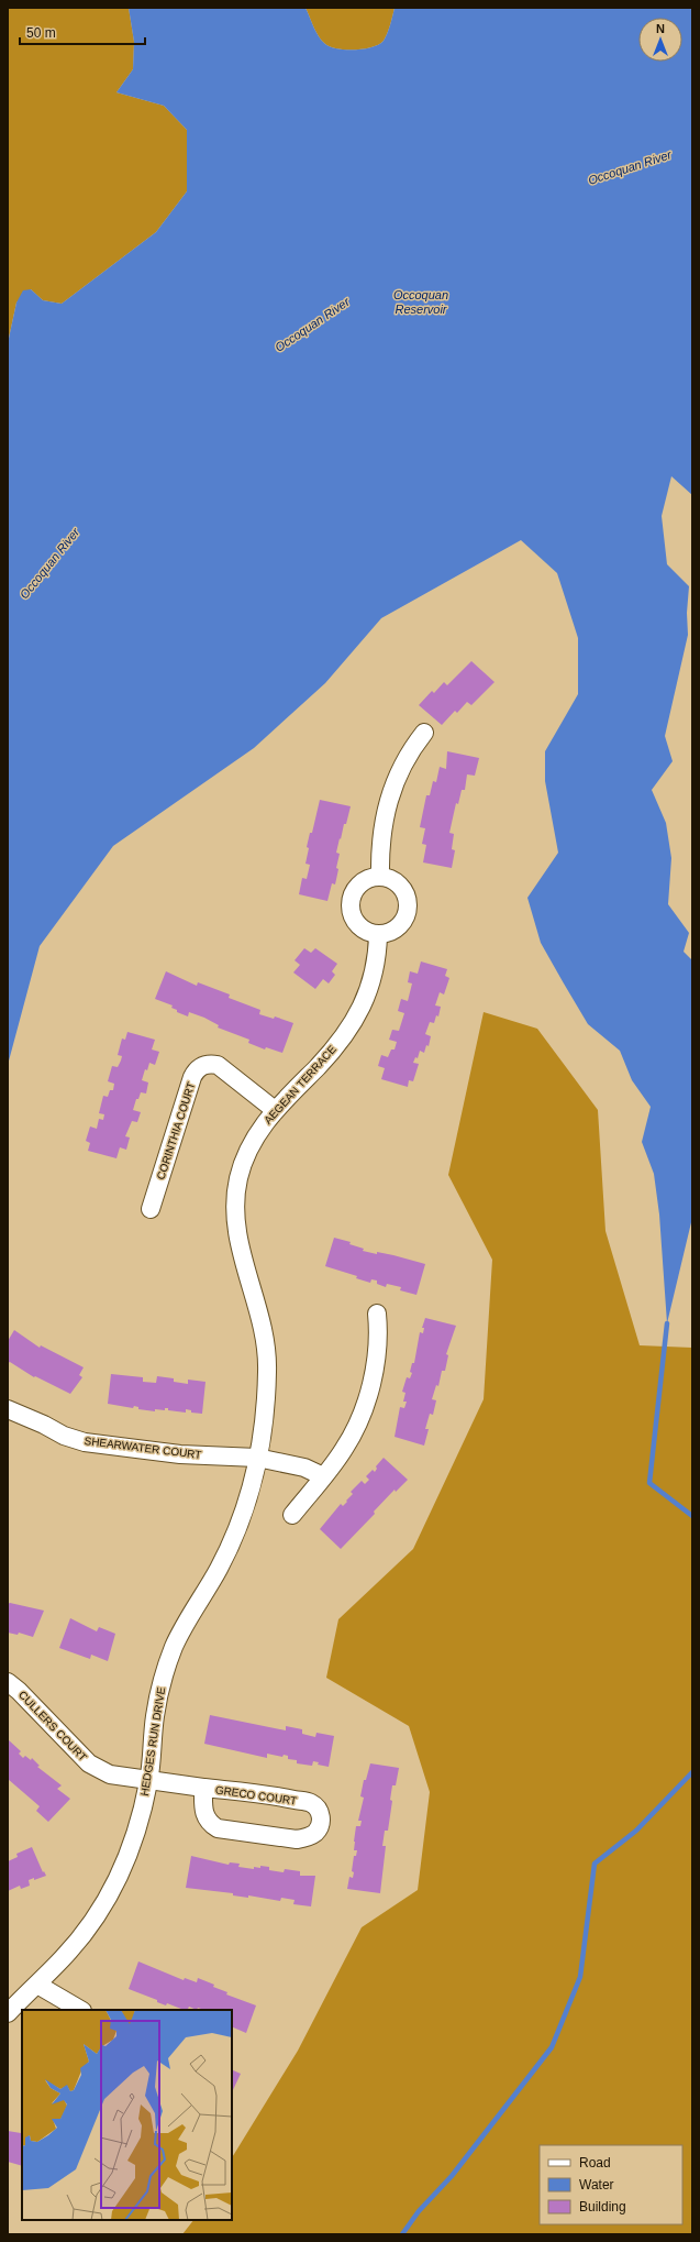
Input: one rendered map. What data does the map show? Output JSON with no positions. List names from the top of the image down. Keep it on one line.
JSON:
{"streets":{"street":["AEGEAN TERRACE","CORINTHIA COURT","SHEARWATER COURT","CULLERS COURT","HEDGES RUN DRIVE","GRECO COURT"]},"crossings":[["AEGEAN TERRACE","CORINTHIA COURT"],["AEGEAN TERRACE","HEDGES RUN DRIVE"],["SHEARWATER COURT","HEDGES RUN DRIVE"],["CULLERS COURT","HEDGES RUN DRIVE"],["CULLERS COURT","GRECO COURT"],["HEDGES RUN DRIVE","GRECO COURT"]],"water":["Occoquan River","Occoquan Reservoir"],"legend":["Road","Water","Building"],"scale_bar":"50 m","north":"top"}
